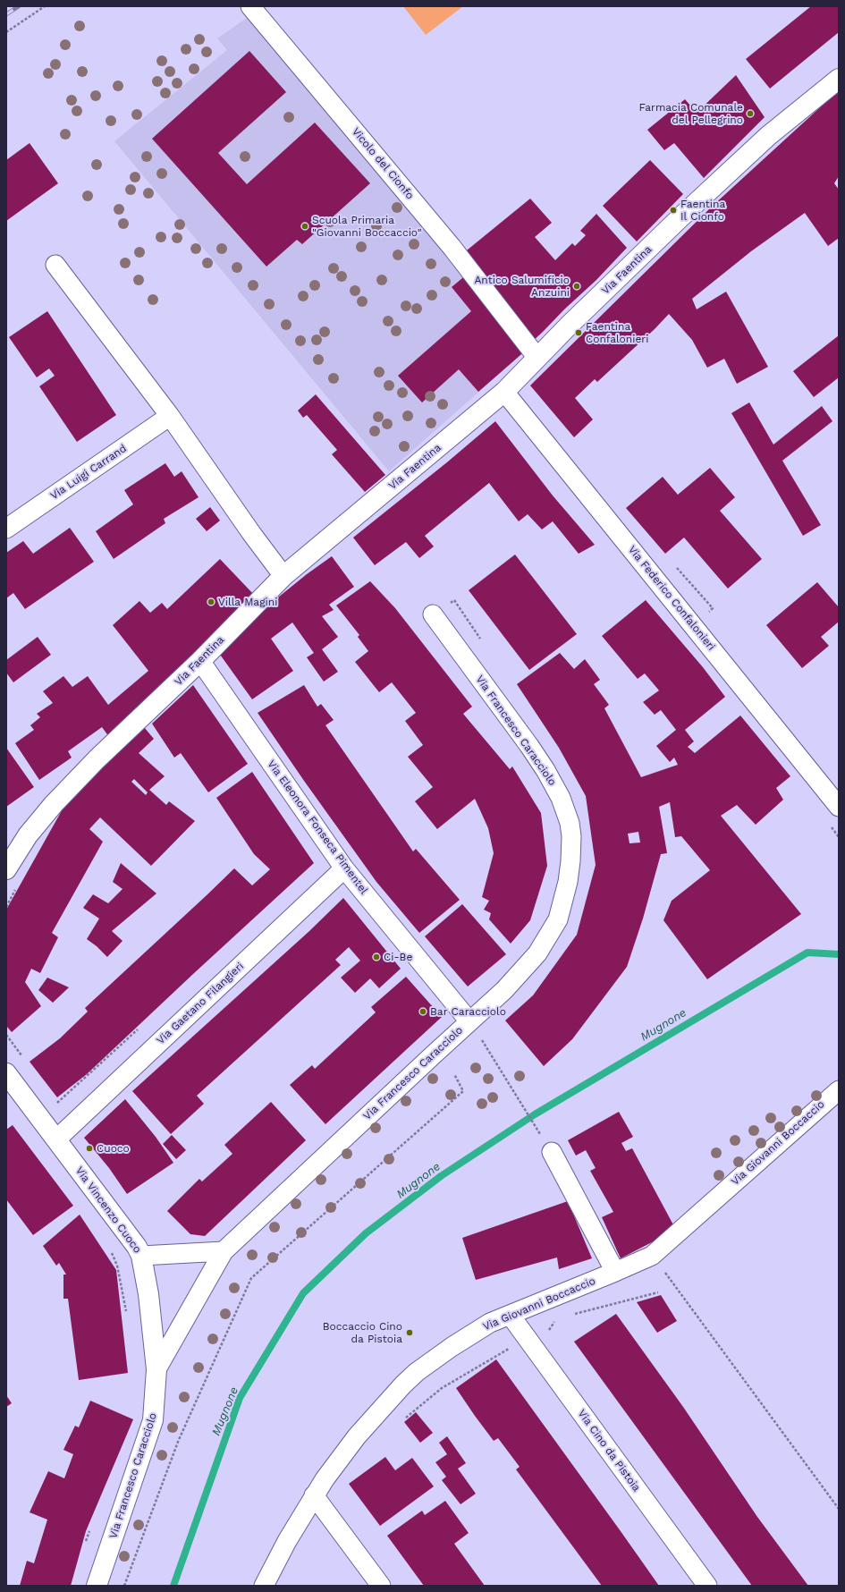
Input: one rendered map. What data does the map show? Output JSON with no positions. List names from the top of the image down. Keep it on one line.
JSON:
{"streets":{"street":["Vicolo del Cionfo","Via Faentina","Via Luigi Carrand","Via Federico Confalonieri","Via Francesco Caracciolo","Via Eleonora Fonseca Pimentel","Via Gaetano Filangieri","Via Giovanni Boccaccio","Via Vincenzo Cuoco","Via Cino da Pistoia"]},"crossings":[["Vicolo del Cionfo","Via Faentina"],["Via Faentina","Via Federico Confalonieri"],["Via Faentina","Via Eleonora Fonseca Pimentel"],["Via Francesco Caracciolo","Via Eleonora Fonseca Pimentel"],["Via Francesco Caracciolo","Via Vincenzo Cuoco"],["Via Eleonora Fonseca Pimentel","Via Gaetano Filangieri"],["Via Gaetano Filangieri","Via Vincenzo Cuoco"],["Via Giovanni Boccaccio","Via Cino da Pistoia"]],"water":["Mugnone"],"places":["Farmacia Comunale del Pellegrino","Faentina Il Cionfo","Scuola Primaria \"Giovanni Boccaccio\"","Antico Salumificio Anzuini","Faentina Confalonieri","Villa Magini","Ci-Be","Bar Caracciolo","Cuoco","Boccaccio Cino da Pistoia"]}
